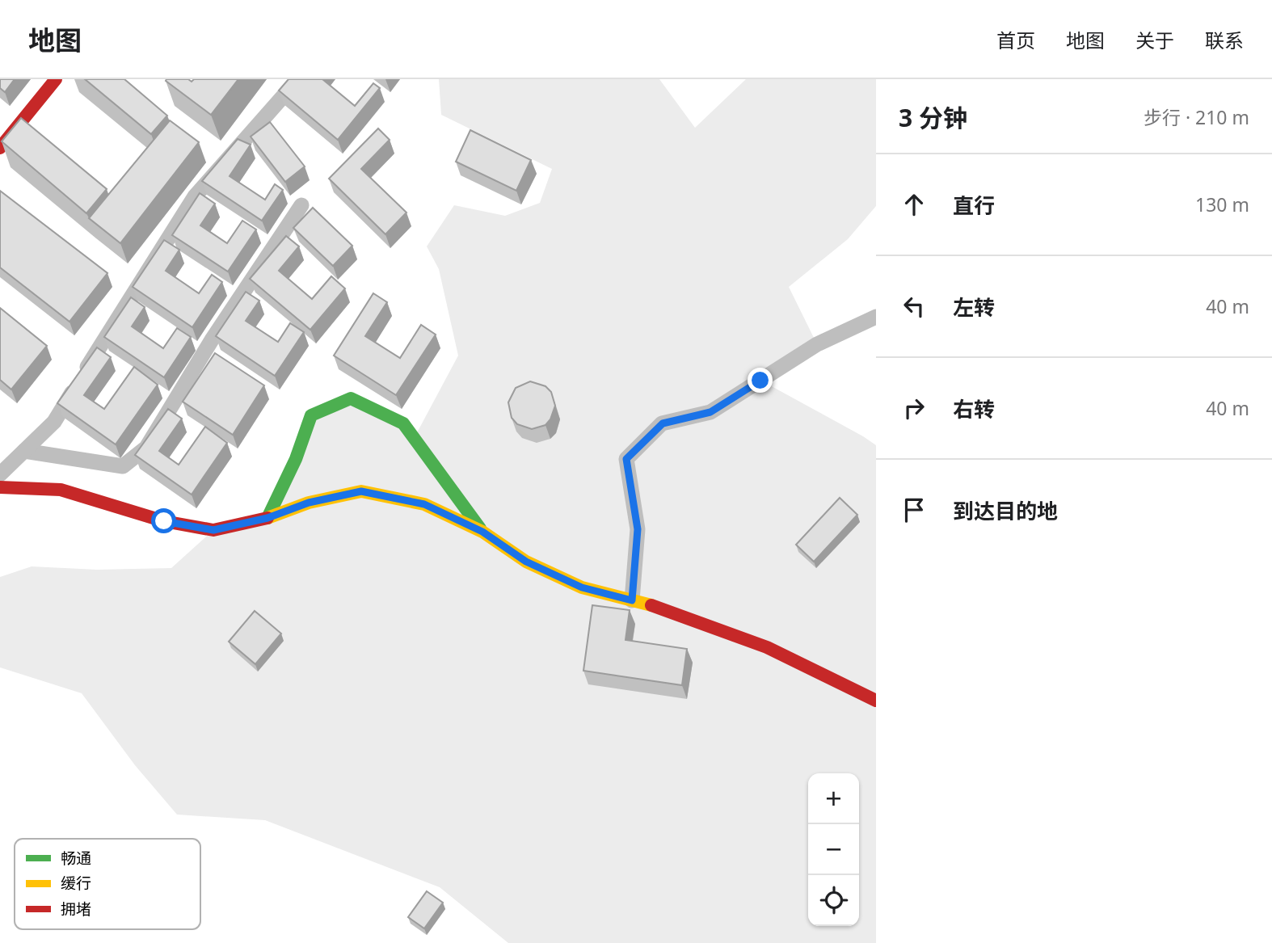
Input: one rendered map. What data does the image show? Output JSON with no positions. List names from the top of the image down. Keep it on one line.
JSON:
{"legend":["畅通","缓行","拥堵"],"page":{"header":"地图","nav":["首页","地图","关于","联系"],"heading":["3 分钟","步行 · 210 m"],"list":[["直行","130 m"],["左转","40 m"],["右转","40 m"],"到达目的地"],"map_buttons":["+","−"]}}
